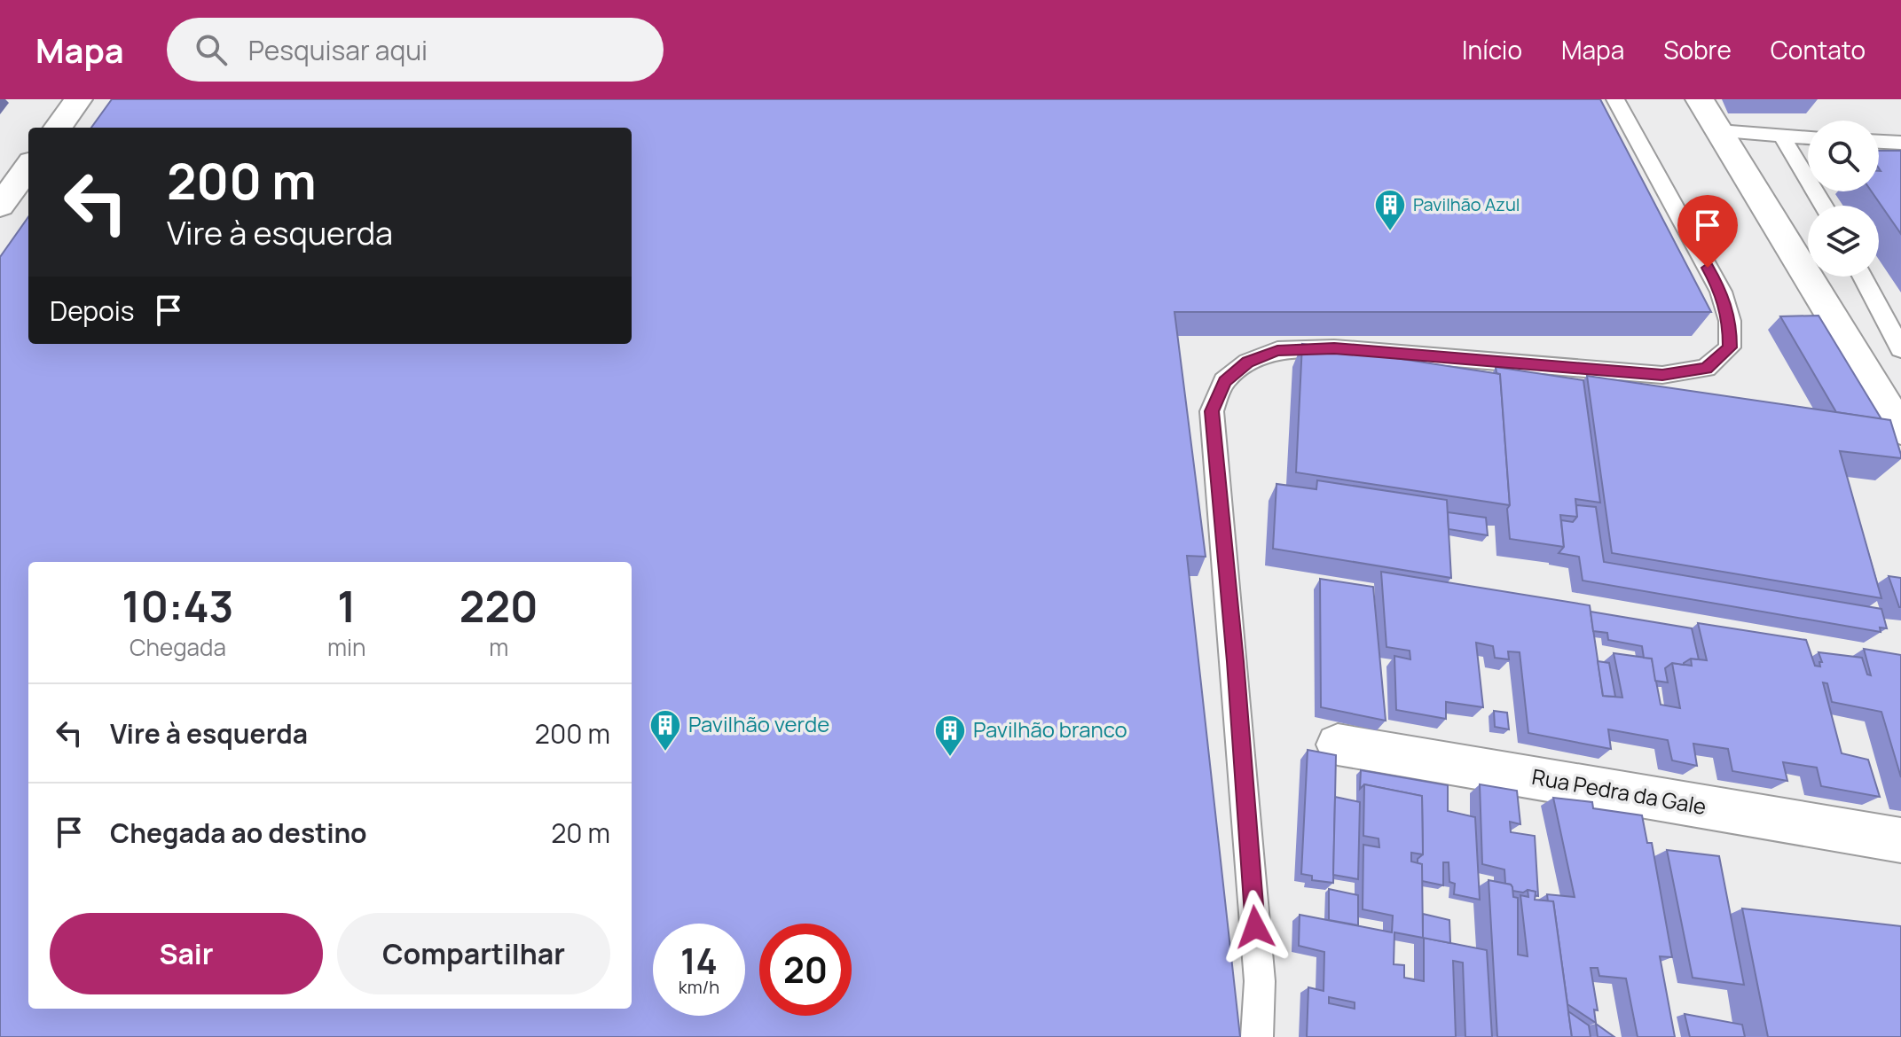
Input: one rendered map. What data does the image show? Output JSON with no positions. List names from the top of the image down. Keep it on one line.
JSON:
{"streets":{"street":["Rua Pedra da Gale"]},"places":{"building":["Pavilhão Azul","Pavilhão verde","Pavilhão branco"]},"page":{"header":"Mapa","search":"Pesquisar aqui","nav":["Início","Mapa","Sobre","Contato"],"turn":["200 m","Vire à esquerda"],"then":"Depois","eta":["10:43","Chegada","1","min","220","m"],"list":[{"name":"Vire à esquerda","value":"200 m"},{"name":"Chegada ao destino","value":"20 m"}],"buttons":["Sair","Compartilhar"],"speed":"14 km/h","limit":"20"}}
